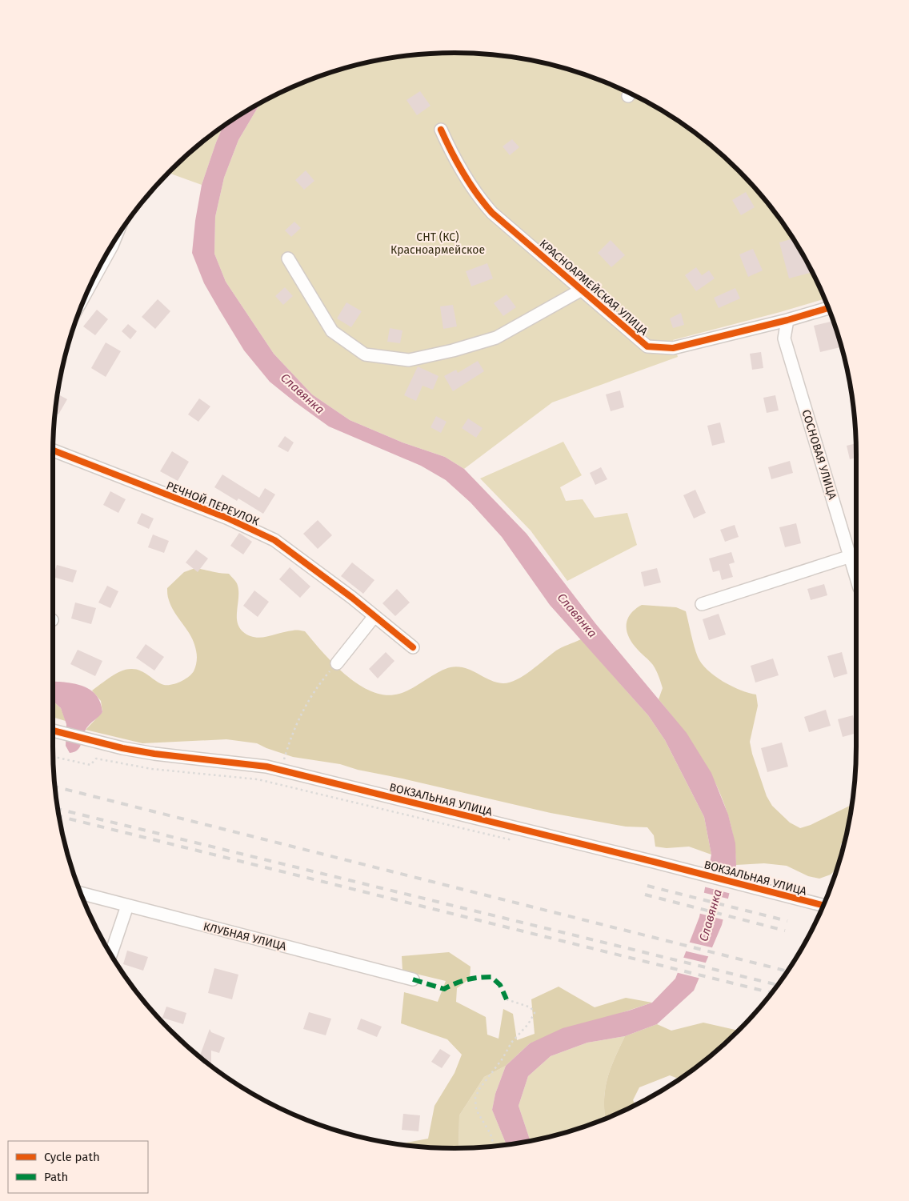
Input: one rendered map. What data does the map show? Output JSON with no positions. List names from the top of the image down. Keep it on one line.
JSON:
{"streets":{"street":["КРАСНОАРМЕЙСКАЯ УЛИЦА","СОСНОВАЯ УЛИЦА","РЕЧНОЙ ПЕРЕУЛОК","ВОКЗАЛЬНАЯ УЛИЦА","КЛУБНАЯ УЛИЦА"]},"crossings":[["КРАСНОАРМЕЙСКАЯ УЛИЦА","СОСНОВАЯ УЛИЦА"]],"water":["Славянка"],"parks":["СНТ (КС) Красноармейское"],"legend":["Cycle path","Path"]}
